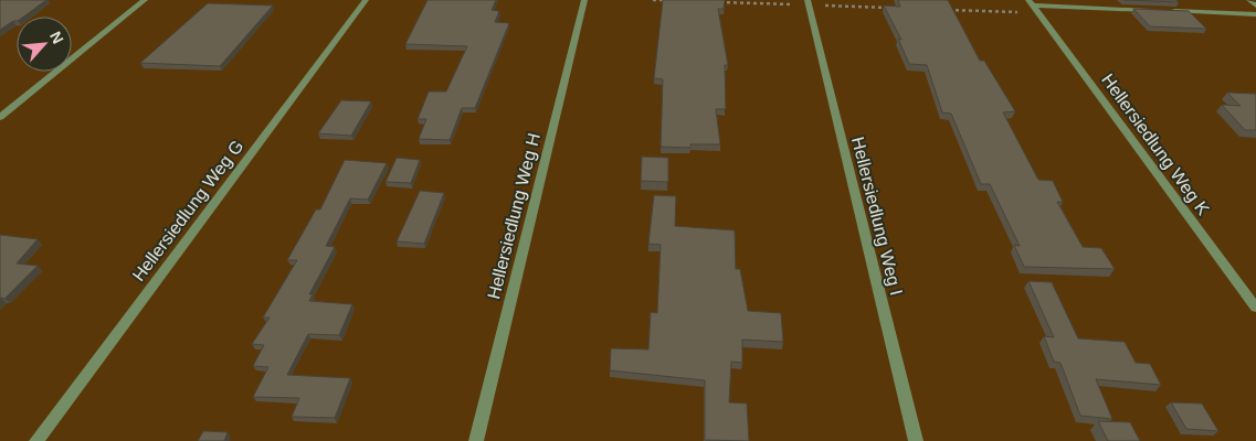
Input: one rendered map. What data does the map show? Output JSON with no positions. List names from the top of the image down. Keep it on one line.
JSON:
{"streets":{"lane":["Hellersiedlung Weg K","Hellersiedlung Weg G","Hellersiedlung Weg H","Hellersiedlung Weg I"]},"north":"top right"}
